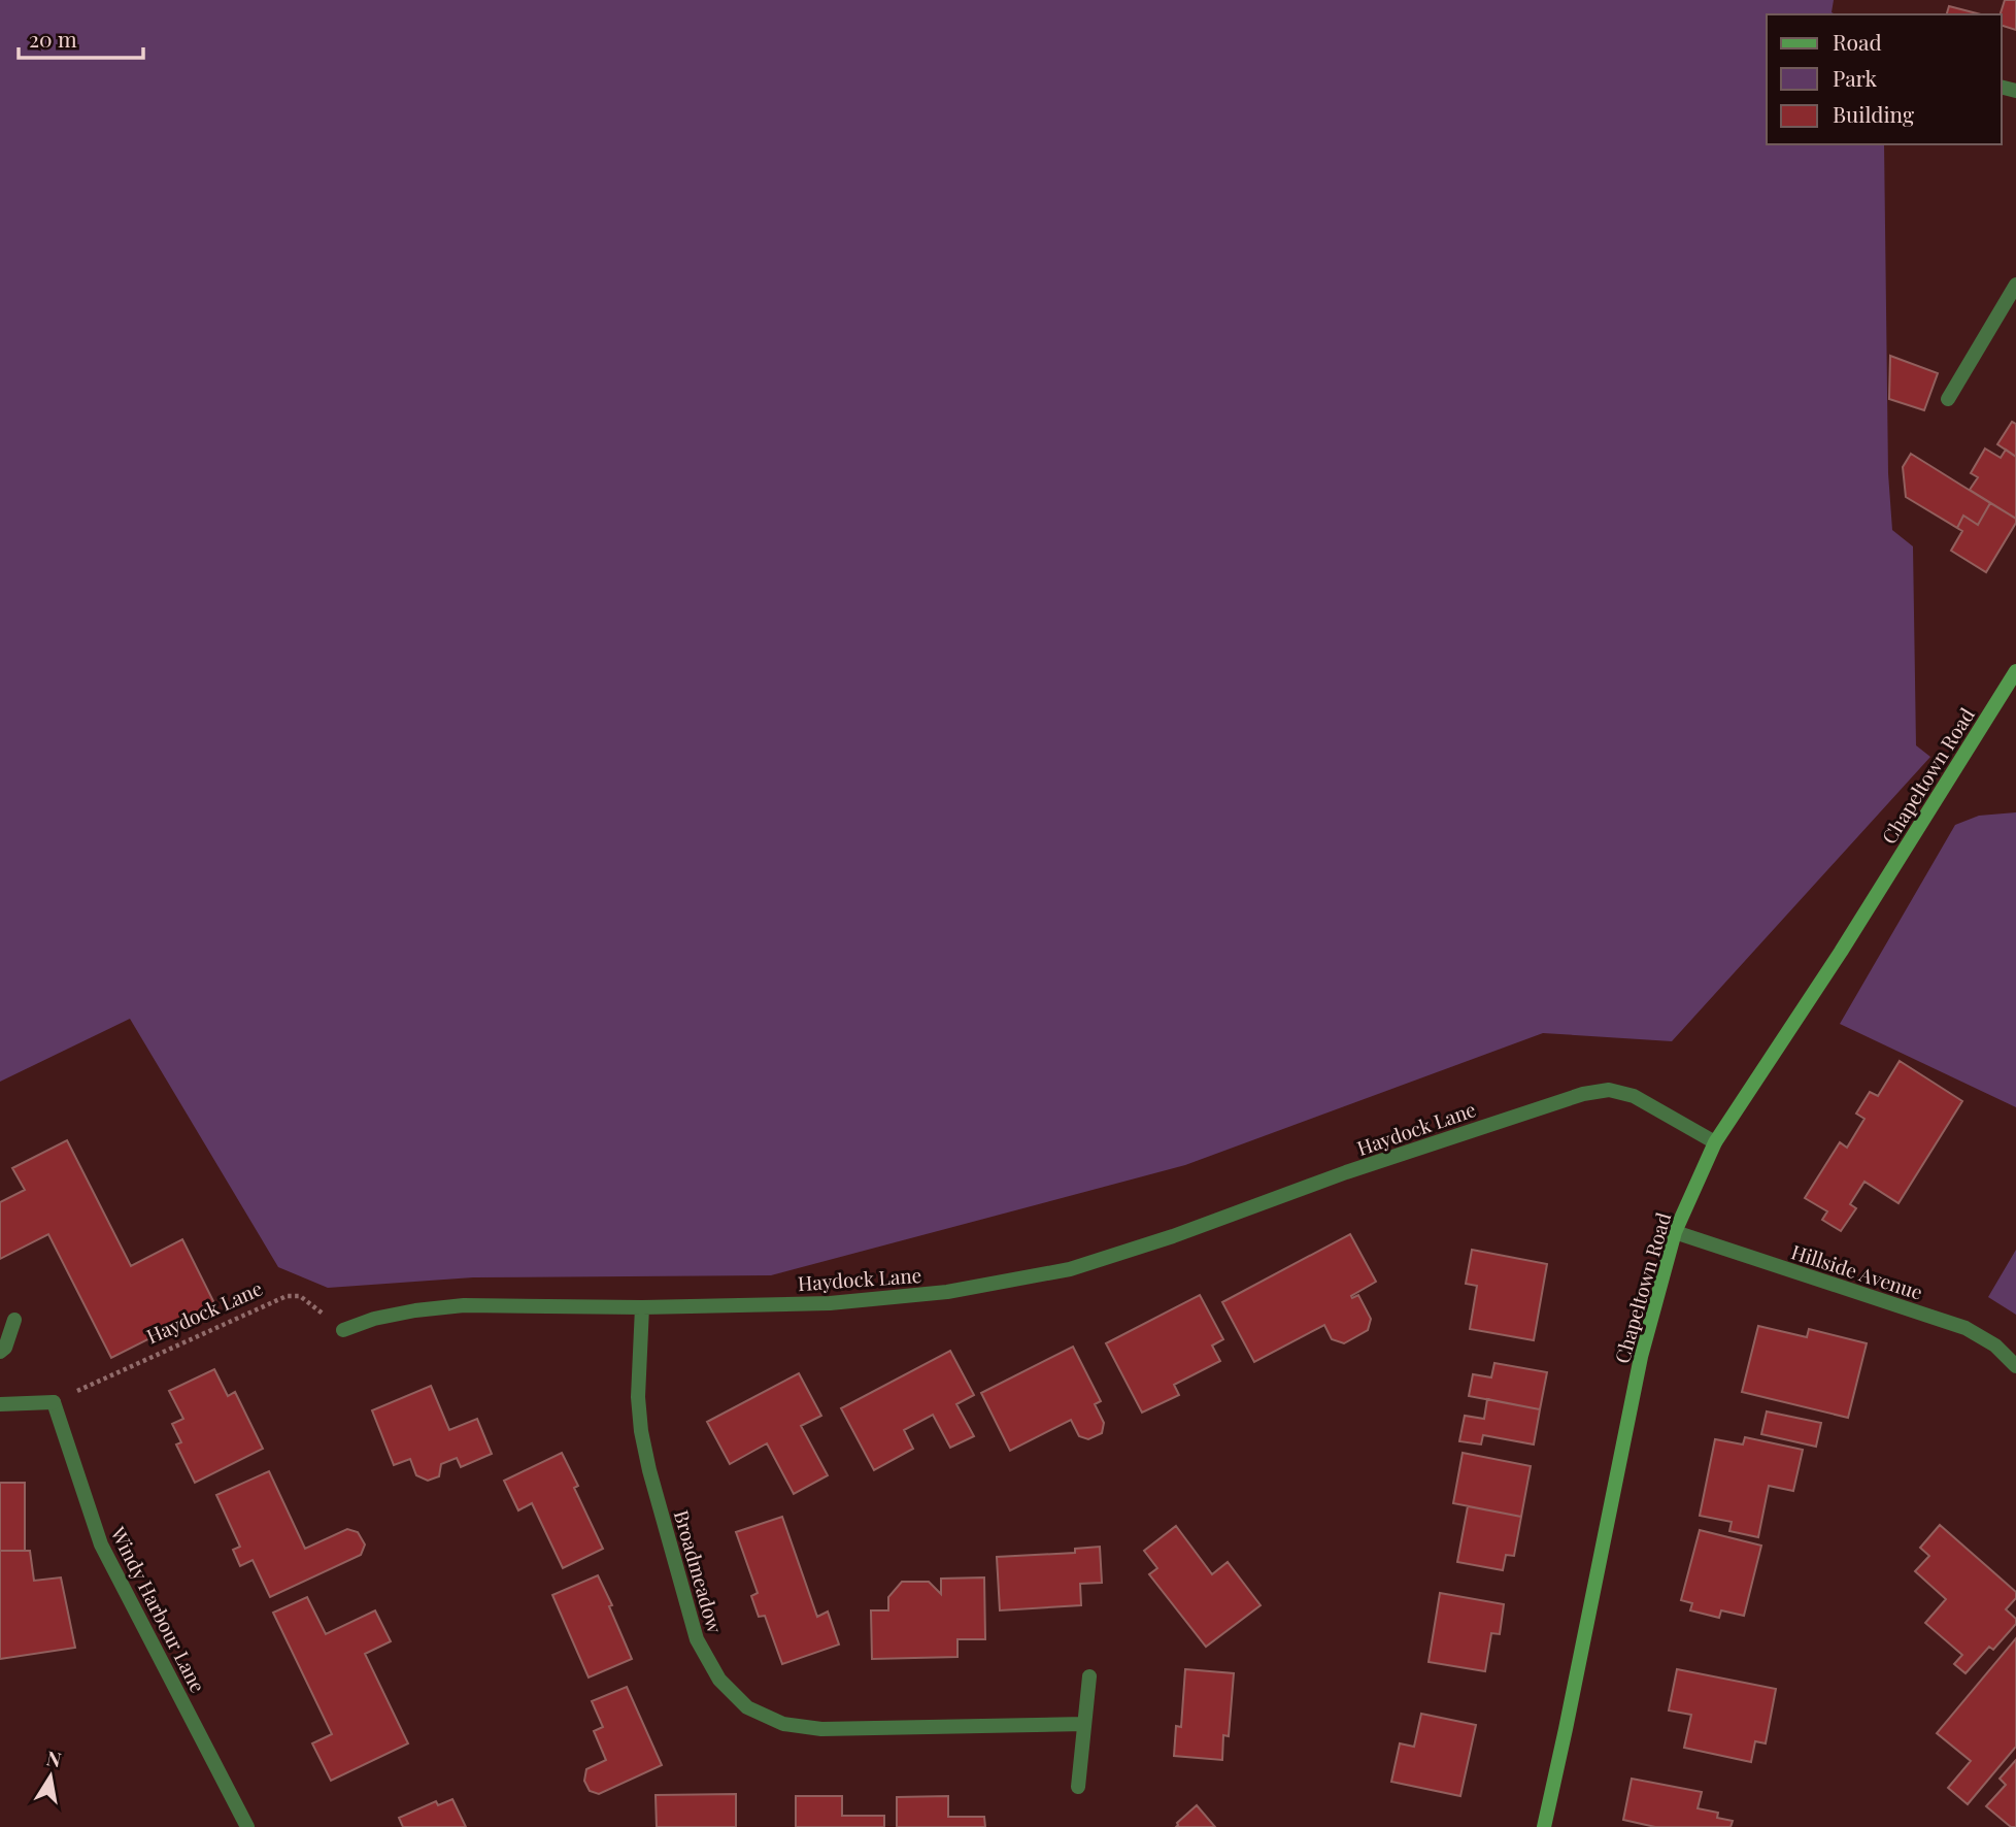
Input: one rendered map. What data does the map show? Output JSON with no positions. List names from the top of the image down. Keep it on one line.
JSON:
{"streets":{"main road":["Chapeltown Road"],"street":["Haydock Lane","Hillside Avenue","Broadmeadow","Windy Harbour Lane"]},"crossings":[["Chapeltown Road","Haydock Lane"],["Chapeltown Road","Hillside Avenue"],["Haydock Lane","Broadmeadow"],["Haydock Lane","Windy Harbour Lane"]],"legend":["Road","Park","Building"],"scale_bar":"20 m","north":"top"}
